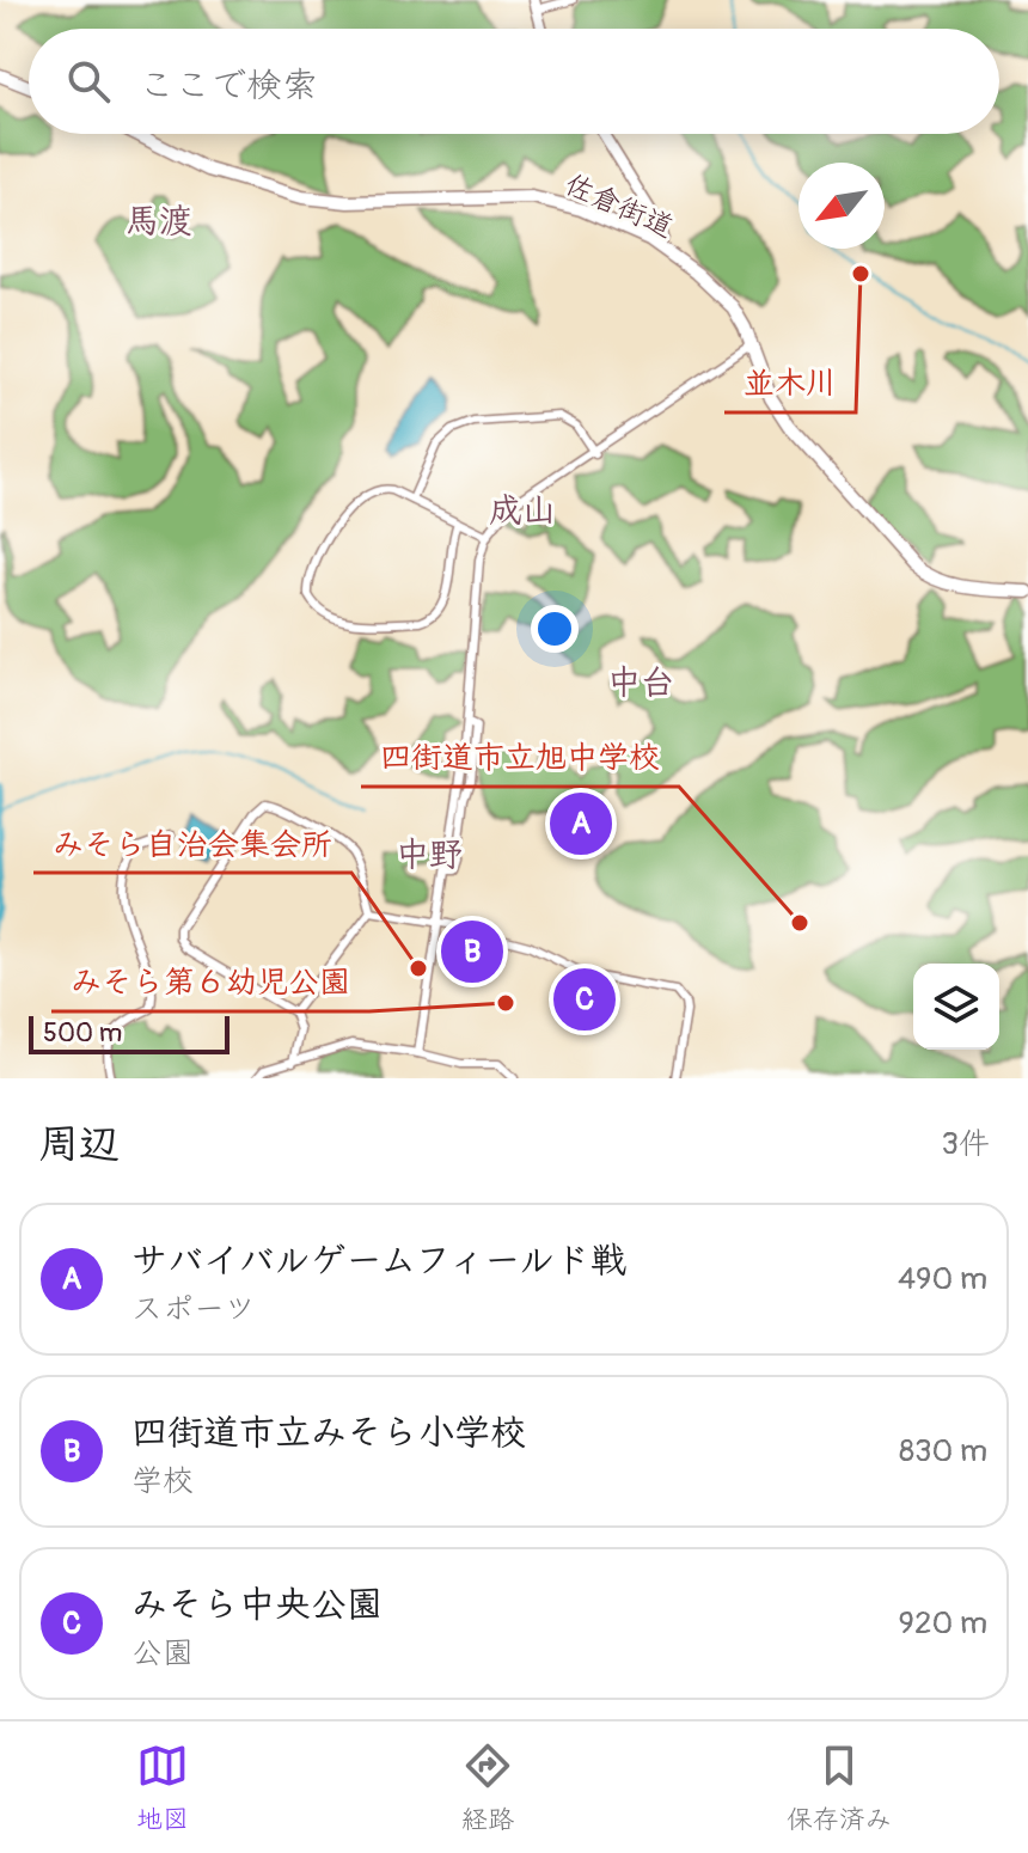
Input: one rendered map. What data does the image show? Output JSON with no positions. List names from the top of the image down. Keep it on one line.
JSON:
{"streets":{"highway":["佐倉街道"]},"districts":["馬渡","成山","中台","中野"],"places":["並木川","四街道市立旭中学校","みそら自治会集会所","みそら第６幼児公園"],"scale_bar":"500 m","north":"bottom left","page":{"search":"ここで検索","pins":["A","B","C"],"scale":"500 m","heading":["周辺","3件"],"list":[{"mark":"A","name":"サバイバルゲームフィールド戦","note":"スポーツ","value":"490 m"},{"mark":"B","name":"四街道市立みそら小学校","note":"学校","value":"830 m"},{"mark":"C","name":"みそら中央公園","note":"公園","value":"920 m"}],"nav":["地図","経路","保存済み"]}}
